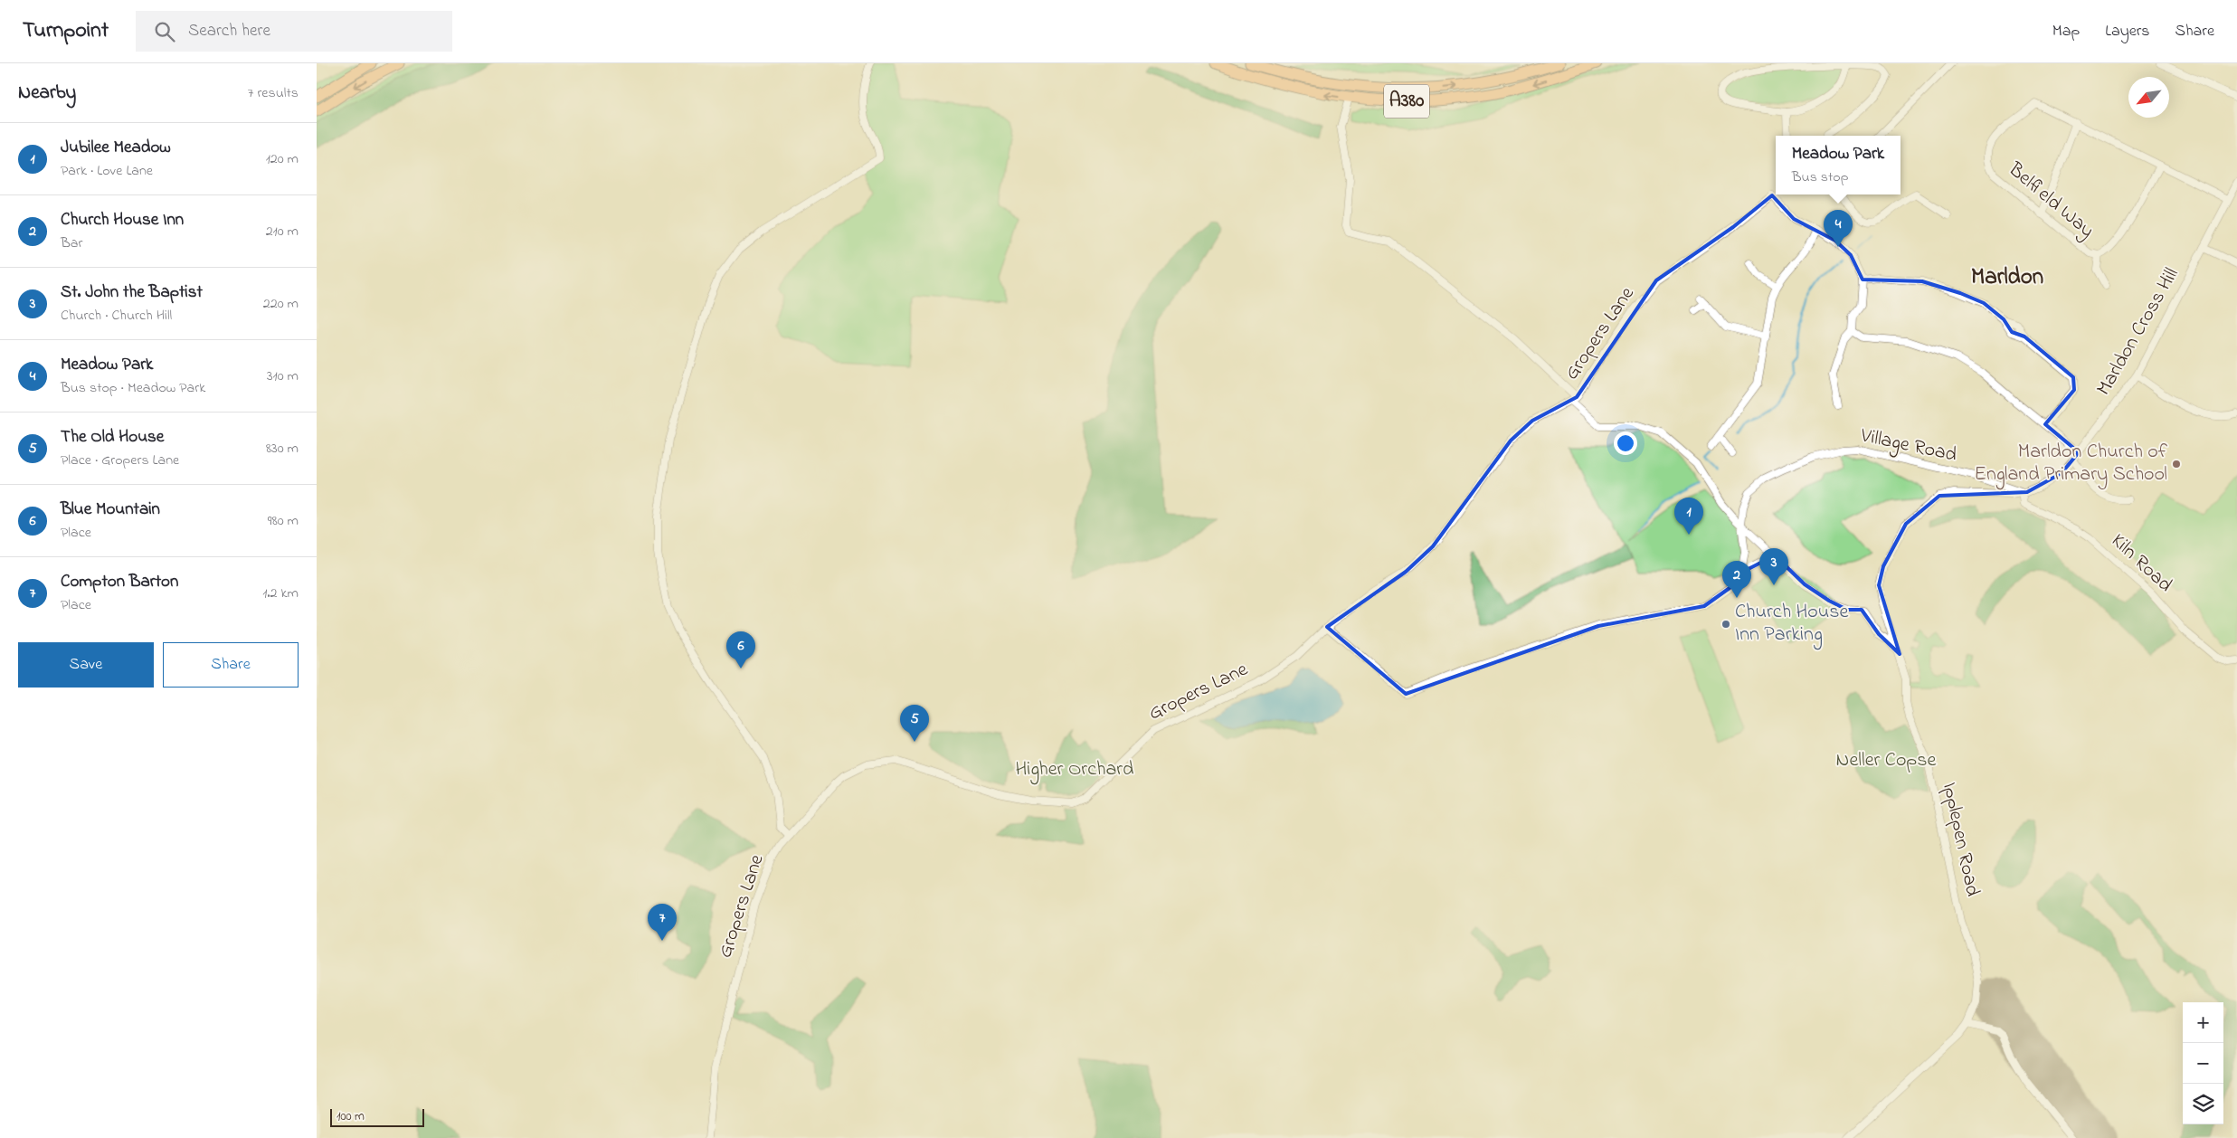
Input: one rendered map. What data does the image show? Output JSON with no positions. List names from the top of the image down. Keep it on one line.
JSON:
{"streets":{"highway":["A380"],"street":["Belfield Way","Marldon Cross Hill","Gropers Lane","Village Road","Kiln Road","Ipplepen Road"]},"crossings":[["Marldon Cross Hill","Village Road"],["Marldon Cross Hill","Kiln Road"],["Marldon Cross Hill","Ipplepen Road"],["Village Road","Kiln Road"],["Village Road","Ipplepen Road"],["Kiln Road","Ipplepen Road"]],"districts":["Marldon"],"parks":["Neller Copse","Higher Orchard"],"places":["Marldon Church of England Primary School","Church House Inn Parking"],"scale_bar":"100 m","north":"bottom left","page":{"header":"Turnpoint","search":"Search here","nav":["Map","Layers","Share"],"heading":["Nearby","7 results"],"list":[{"mark":"1","name":"Jubilee Meadow","note":"Park · Love Lane","value":"120 m"},{"mark":"2","name":"Church House Inn","note":"Bar","value":"210 m"},{"mark":"3","name":"St. John the Baptist","note":"Church · Church Hill","value":"220 m"},{"mark":"4","name":"Meadow Park","note":"Bus stop · Meadow Park","value":"310 m"},{"mark":"5","name":"The Old House","note":"Place · Gropers Lane","value":"830 m"},{"mark":"6","name":"Blue Mountain","note":"Place","value":"980 m"},{"mark":"7","name":"Compton Barton","note":"Place","value":"1.2 km"}],"popup":["Meadow Park","Bus stop"],"pins":["4","1","3","2","6","5","7"],"buttons":["Save","Share"],"map_buttons":["+","−"],"scale":"100 m"}}
